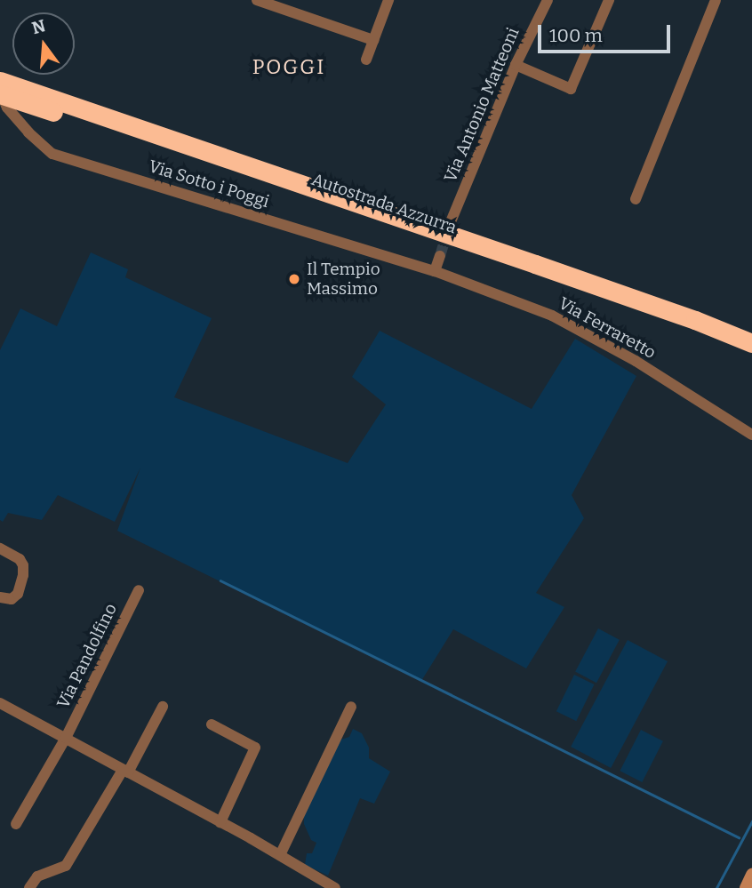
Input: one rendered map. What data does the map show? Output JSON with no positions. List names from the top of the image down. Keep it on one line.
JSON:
{"streets":{"highway":["Autostrada Azzurra"],"street":["Via Antonio Matteoni","Via Sotto i Poggi","Via Ferraretto","Via Pandolfino"]},"crossings":[["Via Sotto i Poggi","Autostrada Azzurra"],["Via Sotto i Poggi","Via Ferraretto"]],"districts":["POGGI"],"places":["Il Tempio Massimo"],"scale_bar":"100 m","north":"top"}
